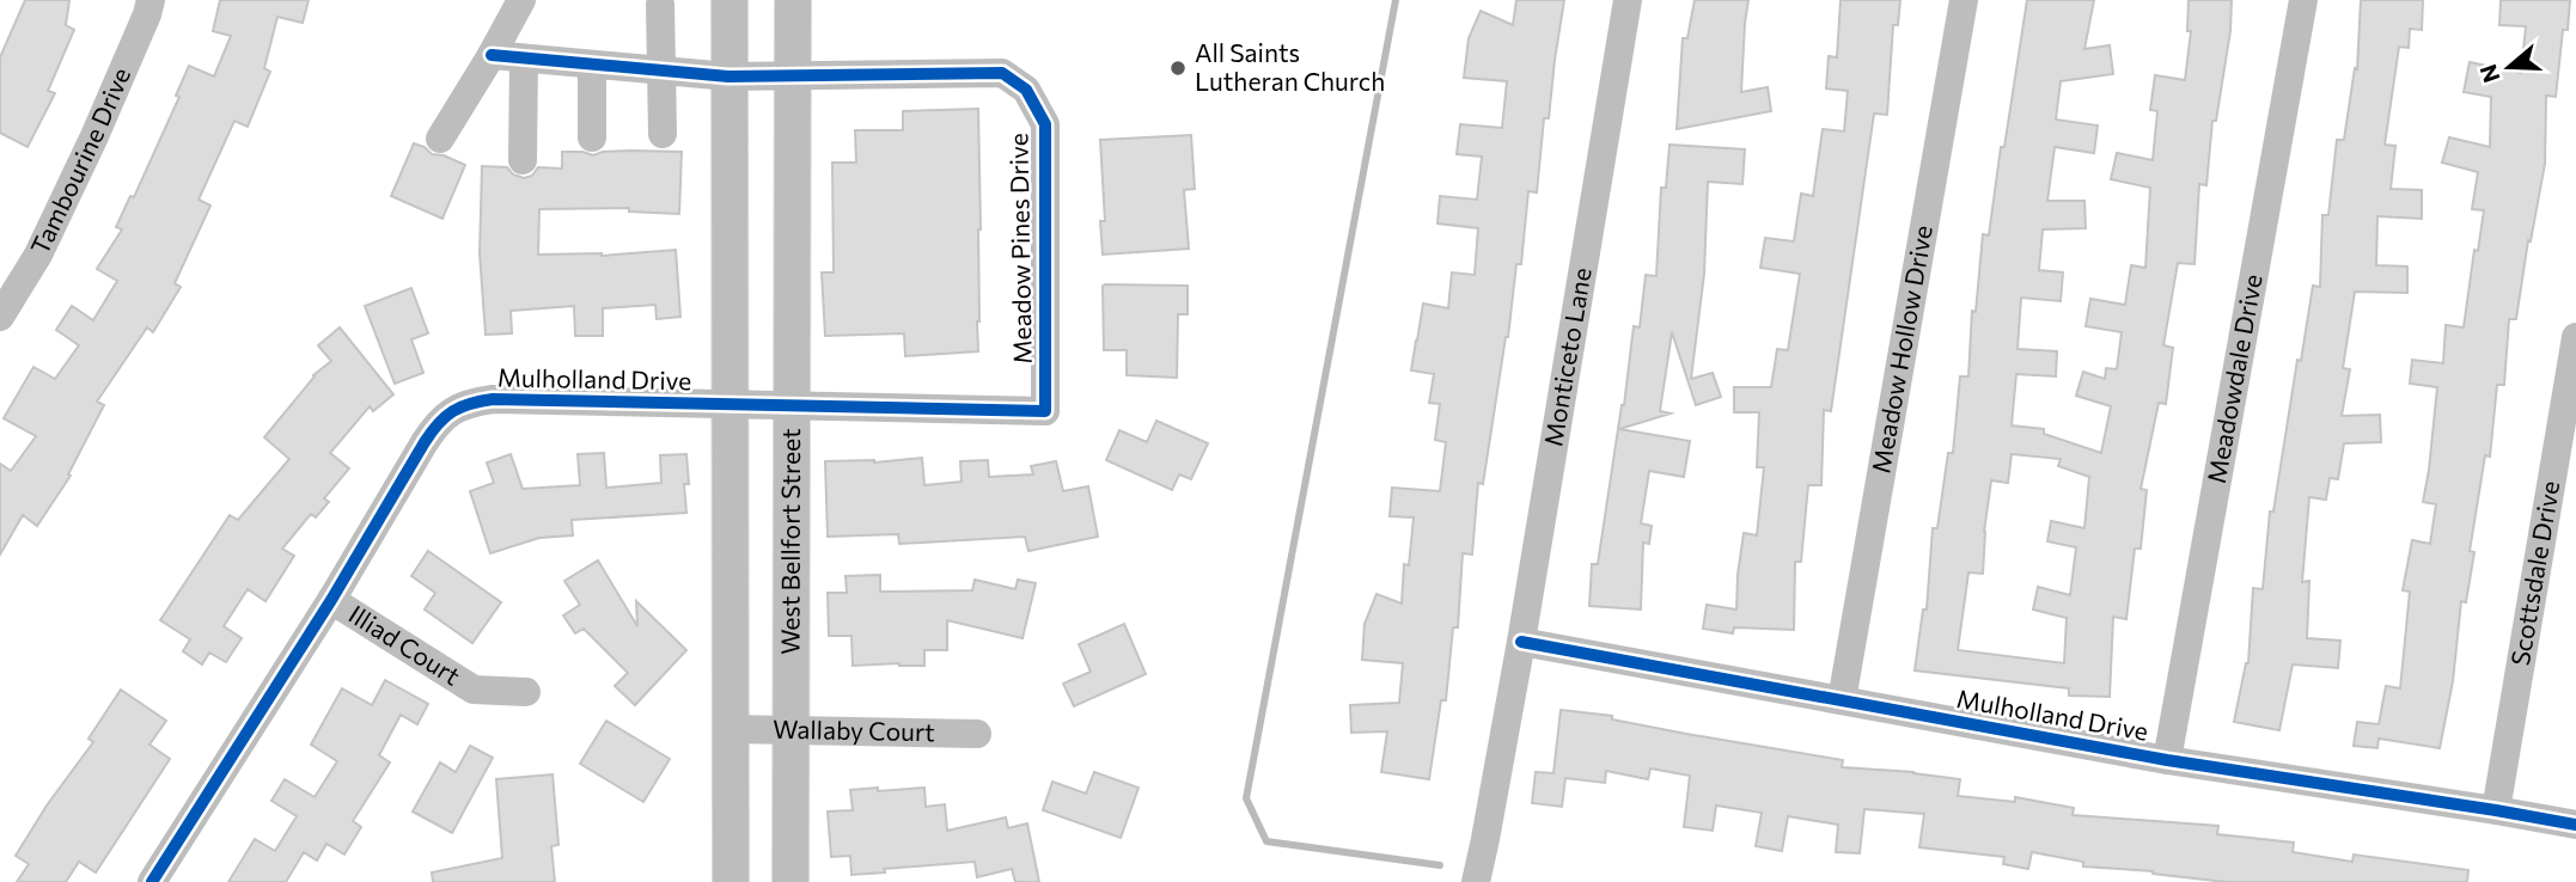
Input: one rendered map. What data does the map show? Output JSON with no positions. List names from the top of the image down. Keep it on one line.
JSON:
{"streets":{"main road":["West Bellfort Street"],"street":["Tambourine Drive","Meadow Pines Drive","Meadow Hollow Drive","Monticeto Lane","Mulholland Drive","Meadowdale Drive","Scottsdale Drive","Illiad Court","Wallaby Court"]},"crossings":[["Meadow Pines Drive","Mulholland Drive"],["Meadow Pines Drive","West Bellfort Street"],["Meadow Hollow Drive","Mulholland Drive"],["Monticeto Lane","Mulholland Drive"],["Mulholland Drive","Meadowdale Drive"],["Mulholland Drive","West Bellfort Street"],["Mulholland Drive","Scottsdale Drive"],["Mulholland Drive","Illiad Court"],["West Bellfort Street","Wallaby Court"]],"places":["All Saints Lutheran Church"],"north":"left"}
